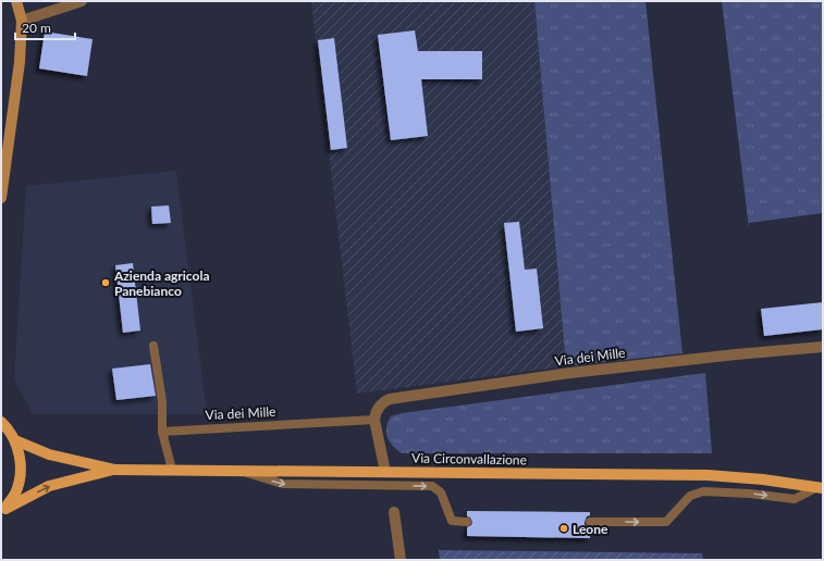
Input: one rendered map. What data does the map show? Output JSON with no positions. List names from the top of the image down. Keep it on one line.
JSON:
{"streets":{"main road":["Via Circonvallazione"],"street":["Via dei Mille"]},"places":["Azienda agricola Panebianco","Leone"],"scale_bar":"20 m"}
